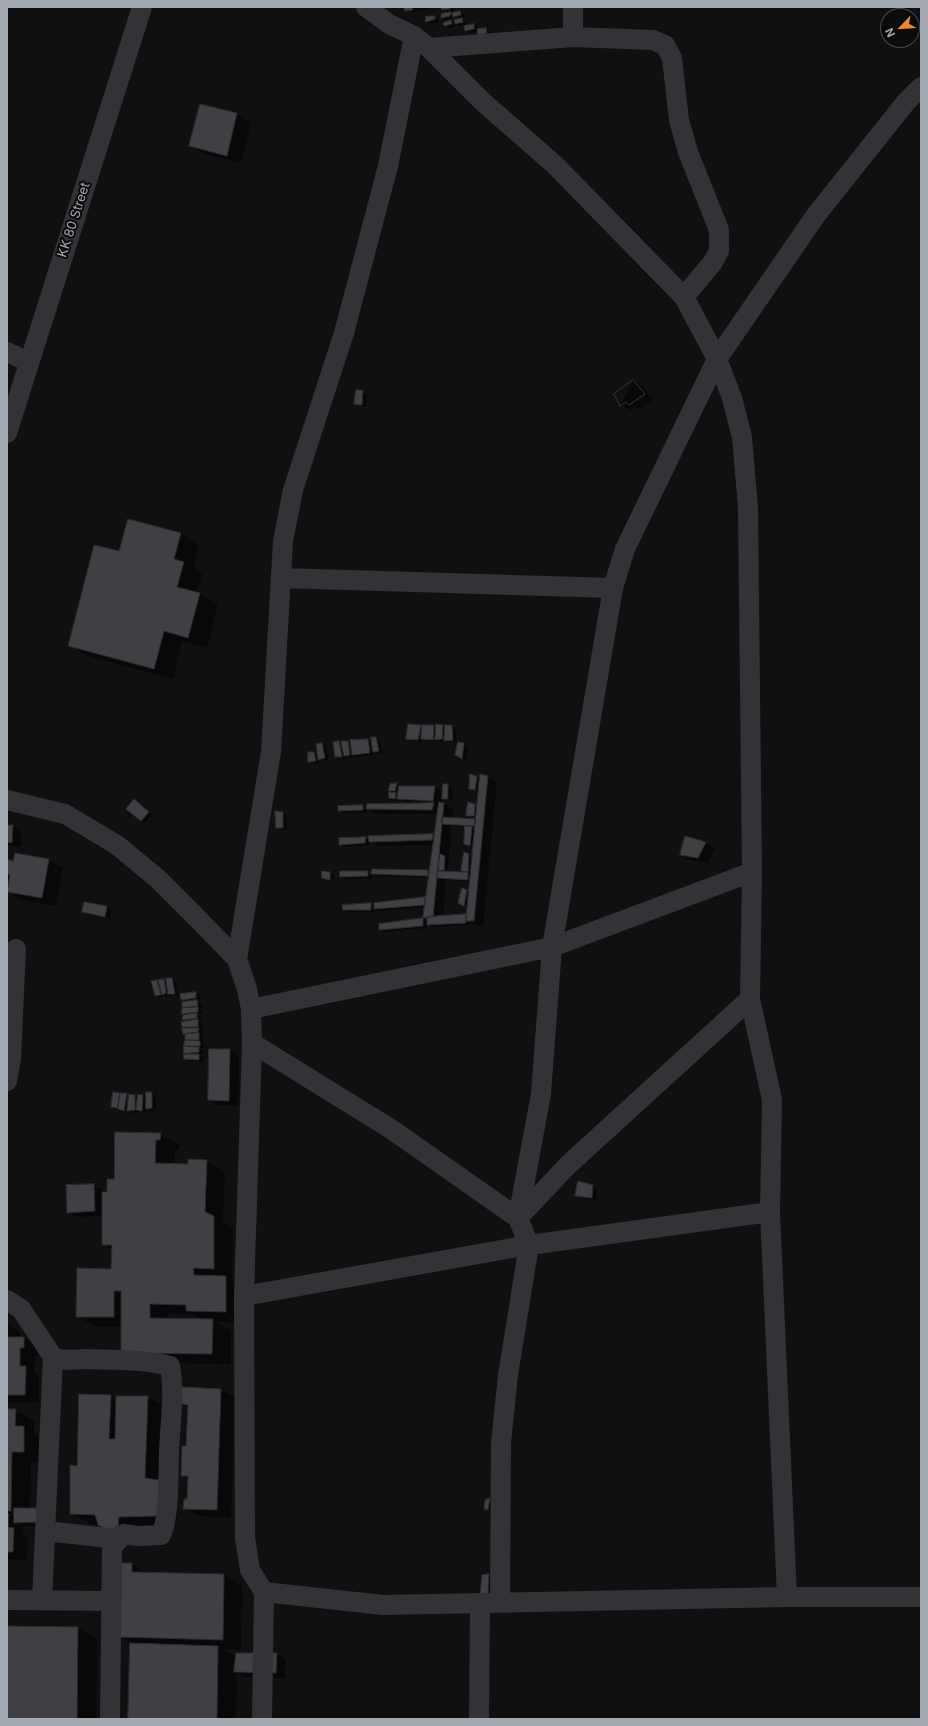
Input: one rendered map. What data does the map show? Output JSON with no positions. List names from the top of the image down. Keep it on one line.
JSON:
{"streets":{"street":["KK 80 Street"]},"north":"bottom left"}
